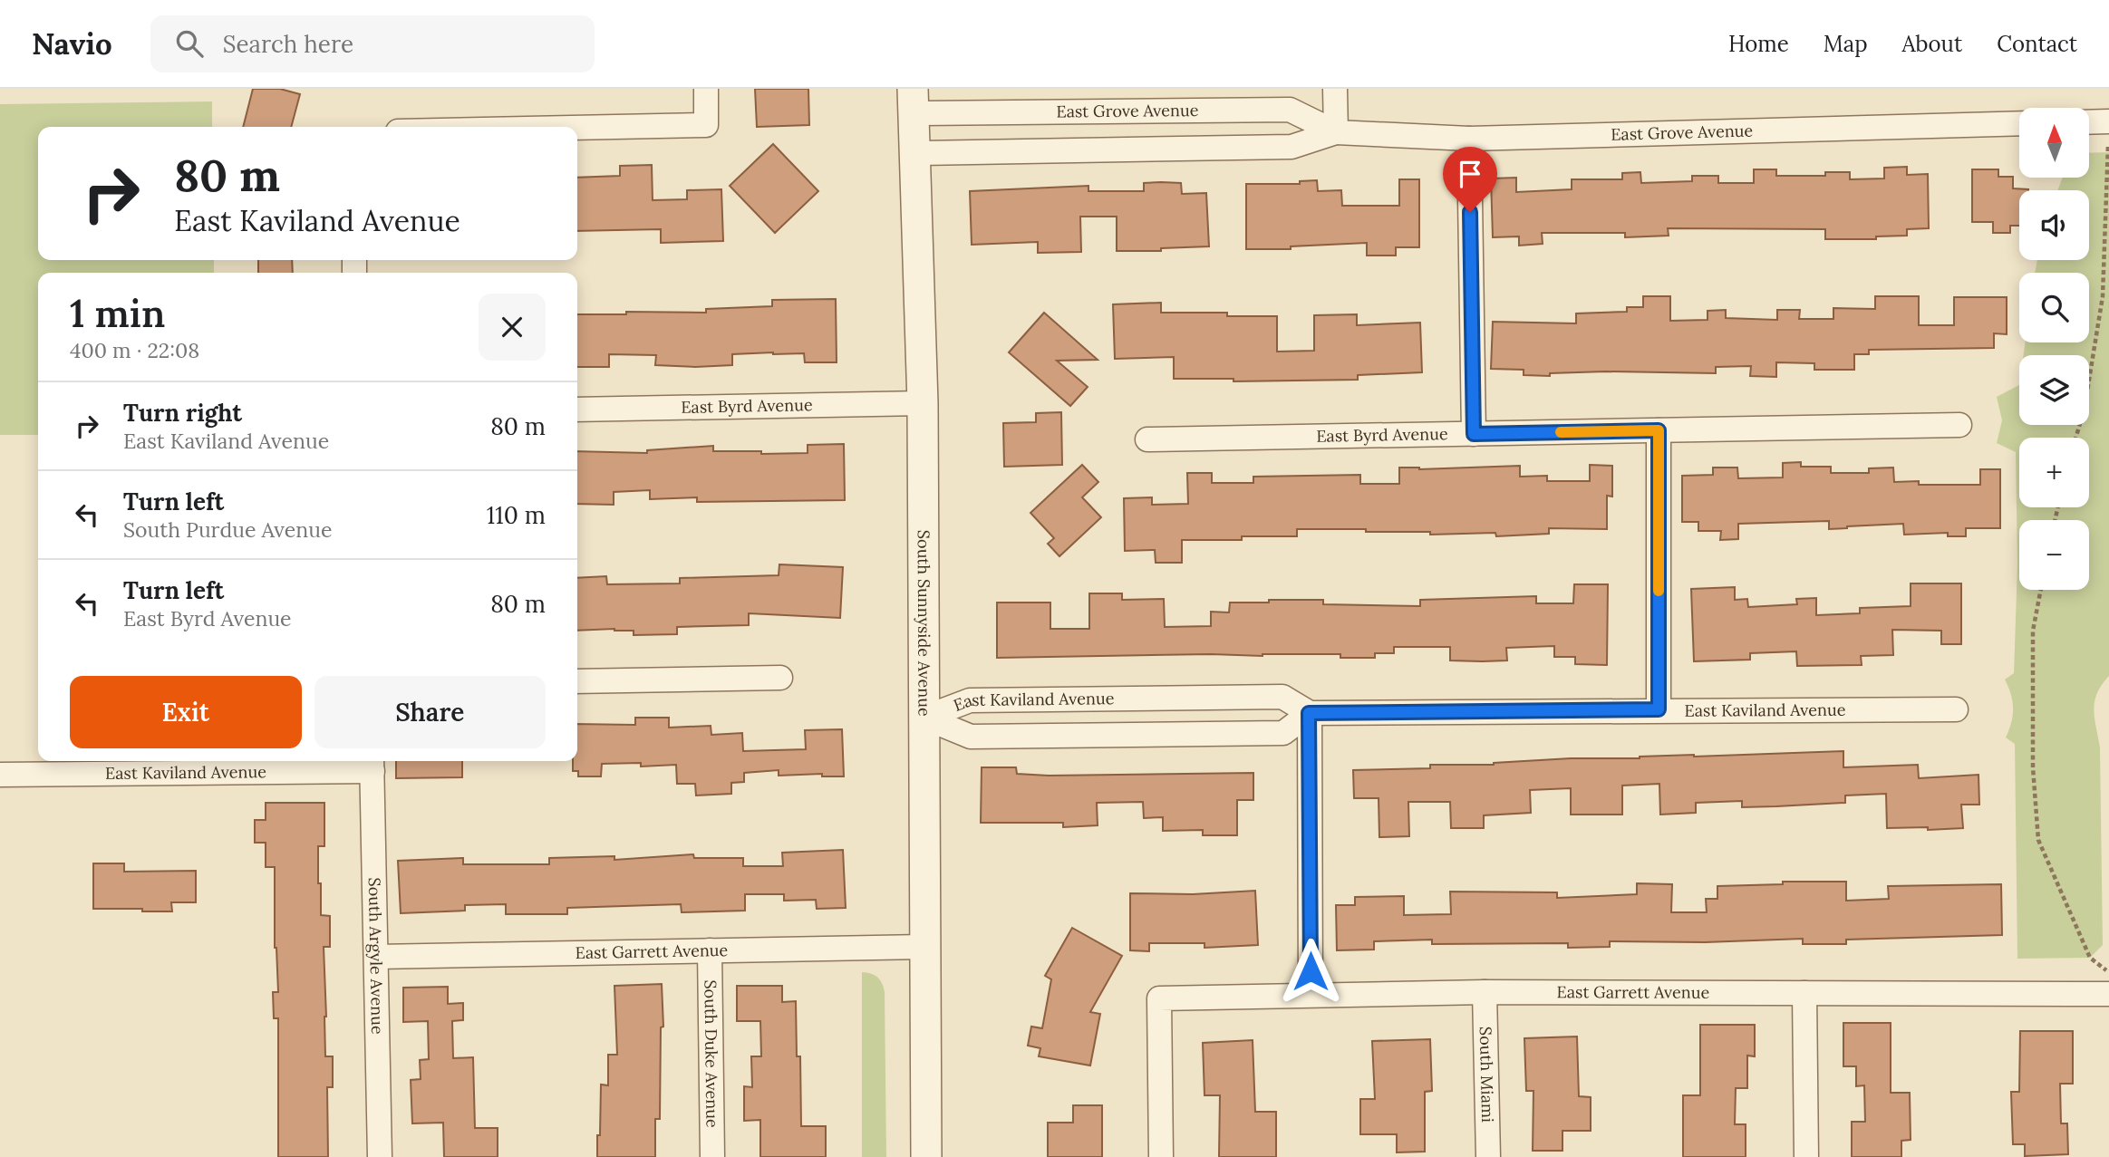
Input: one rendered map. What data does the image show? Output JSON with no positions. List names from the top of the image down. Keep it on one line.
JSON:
{"streets":{"street":["East Grove Avenue","East Byrd Avenue","South Sunnyside Avenue","East Kaviland Avenue","East Garrett Avenue","South Argyle Avenue","South Duke Avenue","South Miami"]},"crossings":[["East Grove Avenue","South Sunnyside Avenue"],["East Byrd Avenue","South Sunnyside Avenue"],["South Sunnyside Avenue","East Kaviland Avenue"],["South Sunnyside Avenue","East Garrett Avenue"],["East Kaviland Avenue","South Argyle Avenue"],["East Garrett Avenue","South Argyle Avenue"],["East Garrett Avenue","South Duke Avenue"],["East Garrett Avenue","South Miami"]],"north":"top","page":{"header":"Navio","search":"Search here","nav":["Home","Map","About","Contact"],"map_buttons":["+","−"],"turn":["80 m","East Kaviland Avenue"],"heading":["1 min","400 m · 22:08"],"list":[{"name":"Turn right","note":"East Kaviland Avenue","value":"80 m"},{"name":"Turn left","note":"South Purdue Avenue","value":"110 m"},{"name":"Turn left","note":"East Byrd Avenue","value":"80 m"}],"buttons":["Exit","Share"]}}
